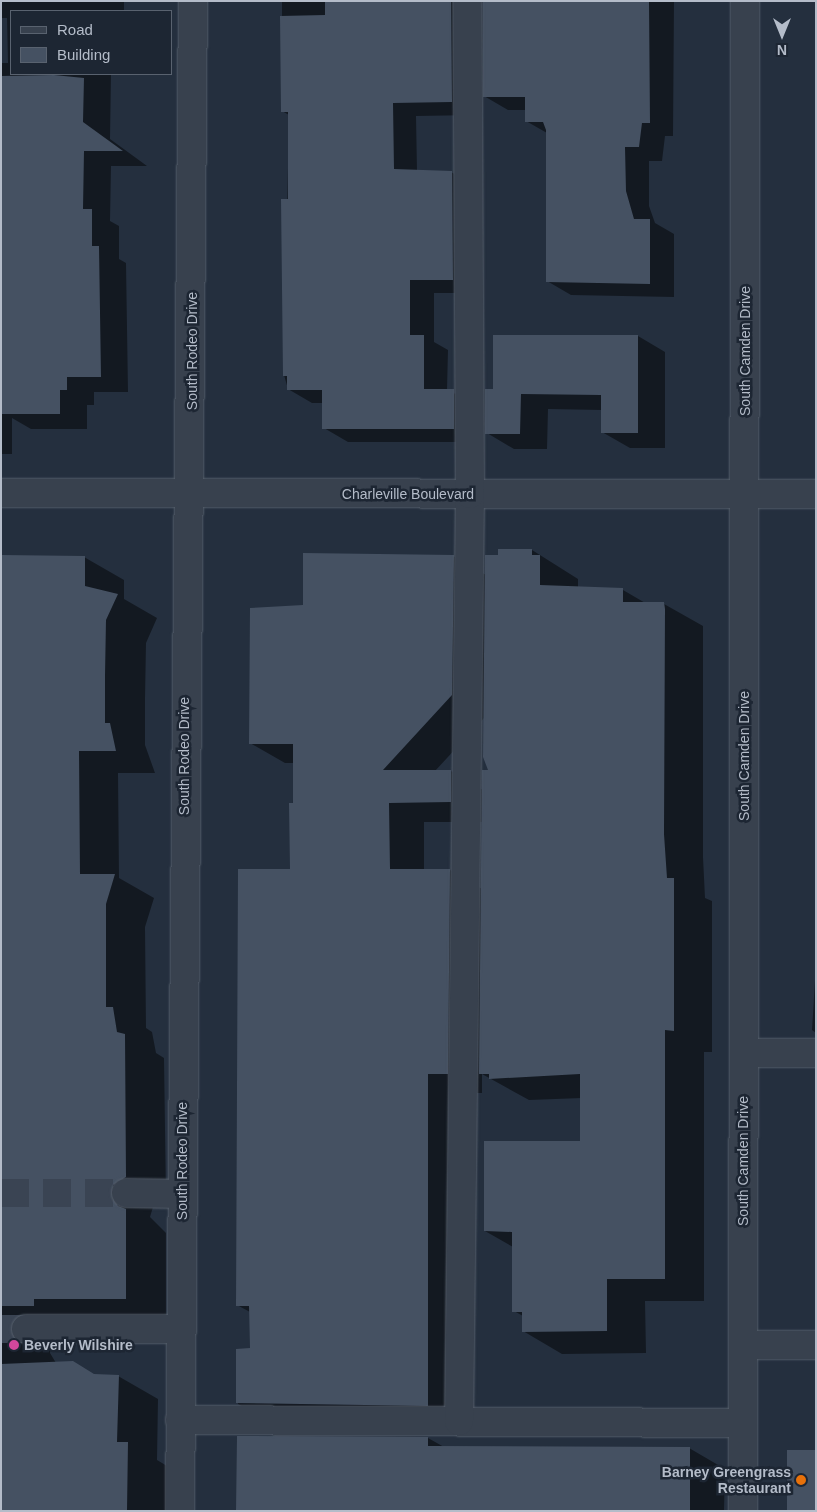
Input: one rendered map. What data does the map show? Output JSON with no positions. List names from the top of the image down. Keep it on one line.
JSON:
{"streets":{"street":["South Rodeo Drive","South Camden Drive","Charleville Boulevard"]},"crossings":[["South Rodeo Drive","Charleville Boulevard"],["South Camden Drive","Charleville Boulevard"]],"places":["Beverly Wilshire","Barney Greengrass Restaurant"],"legend":["Road","Building"],"north":"bottom"}
